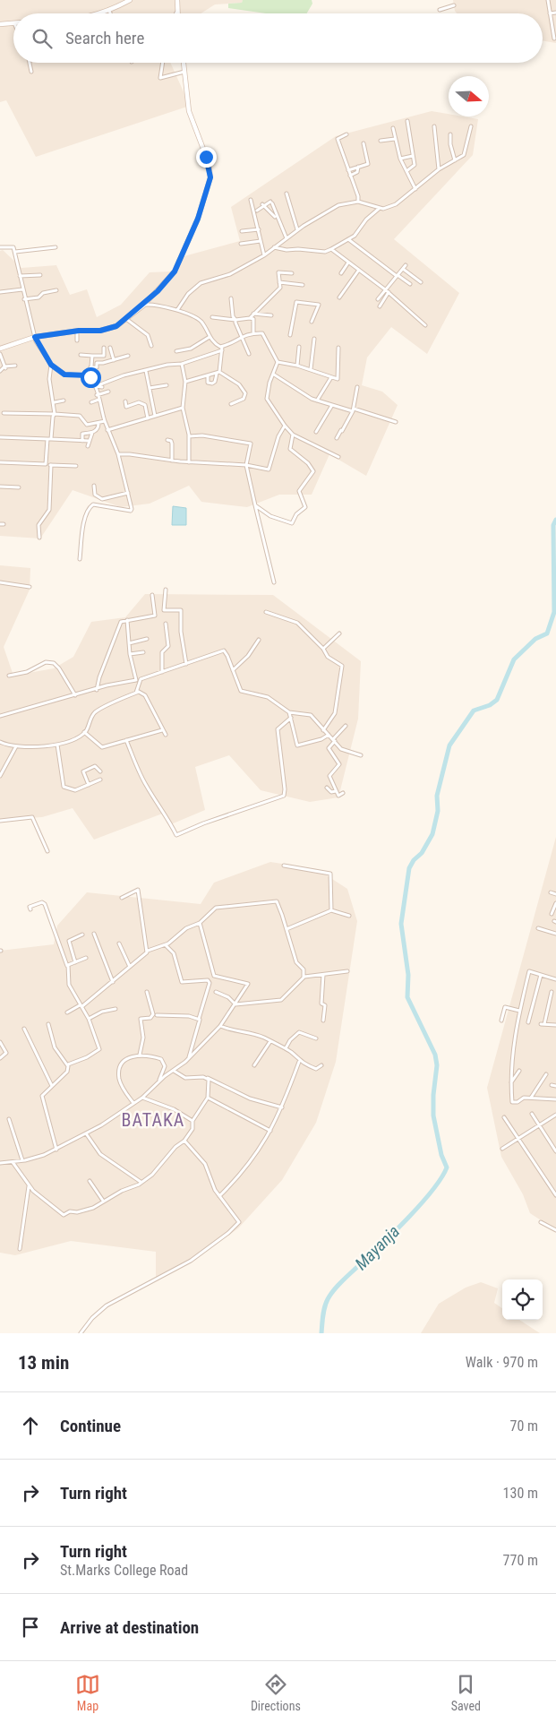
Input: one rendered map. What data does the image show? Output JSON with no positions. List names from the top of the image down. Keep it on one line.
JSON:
{"districts":["BATAKA"],"water":["Mayanja"],"north":"right","page":{"search":"Search here","heading":["13 min","Walk · 970 m"],"list":[["Continue","70 m"],["Turn right","130 m"],["Turn right","St.Marks College Road","770 m"],"Arrive at destination"],"nav":["Map","Directions","Saved"]}}
